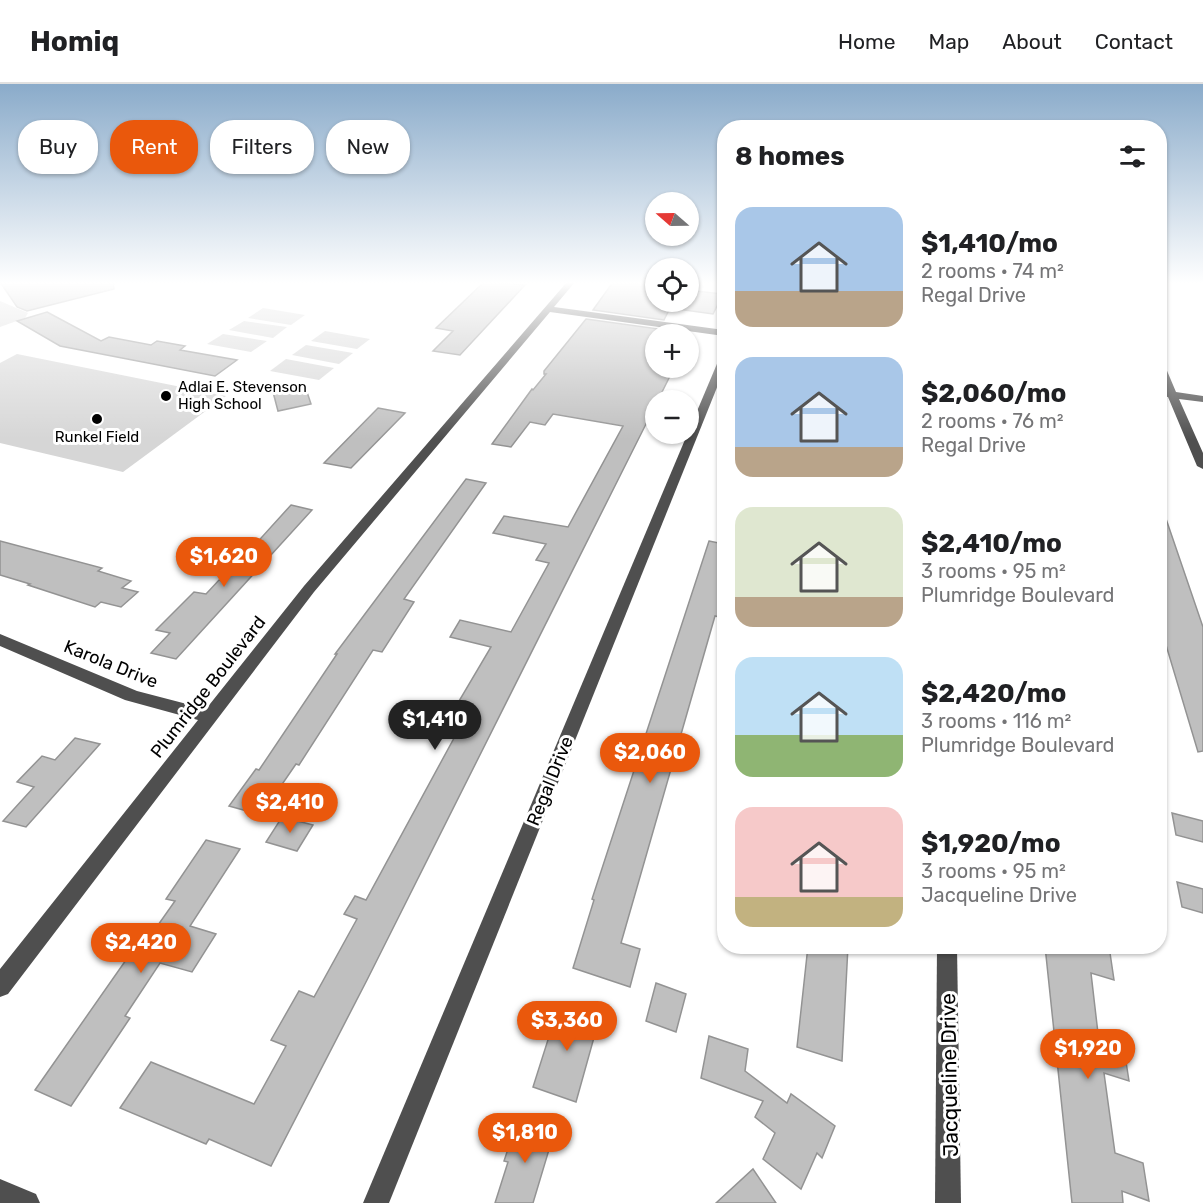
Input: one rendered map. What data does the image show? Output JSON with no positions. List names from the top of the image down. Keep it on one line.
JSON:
{"streets":{"street":["Karola Drive","Plumridge Boulevard","Regal Drive","Jacqueline Drive"]},"crossings":[["Karola Drive","Plumridge Boulevard"]],"places":["Adlai E. Stevenson High School","Runkel Field"],"north":"left","page":{"header":"Homiq","nav":["Home","Map","About","Contact"],"chip":["Buy","Rent","Filters","New"],"heading":"8 homes","map_buttons":["+","−"],"list":[{"name":"$1,410/mo","note":"2 rooms · 74 m² · Regal Drive"},{"name":"$2,060/mo","note":"2 rooms · 76 m² · Regal Drive"},{"name":"$2,410/mo","note":"3 rooms · 95 m² · Plumridge Boulevard"},{"name":"$2,420/mo","note":"3 rooms · 116 m² · Plumridge Boulevard"},{"name":"$1,920/mo","note":"3 rooms · 95 m² · Jacqueline Drive"}],"price":["$1,620","$1,410","$2,060","$2,410","$2,420","$3,360","$1,920","$1,810"]}}
